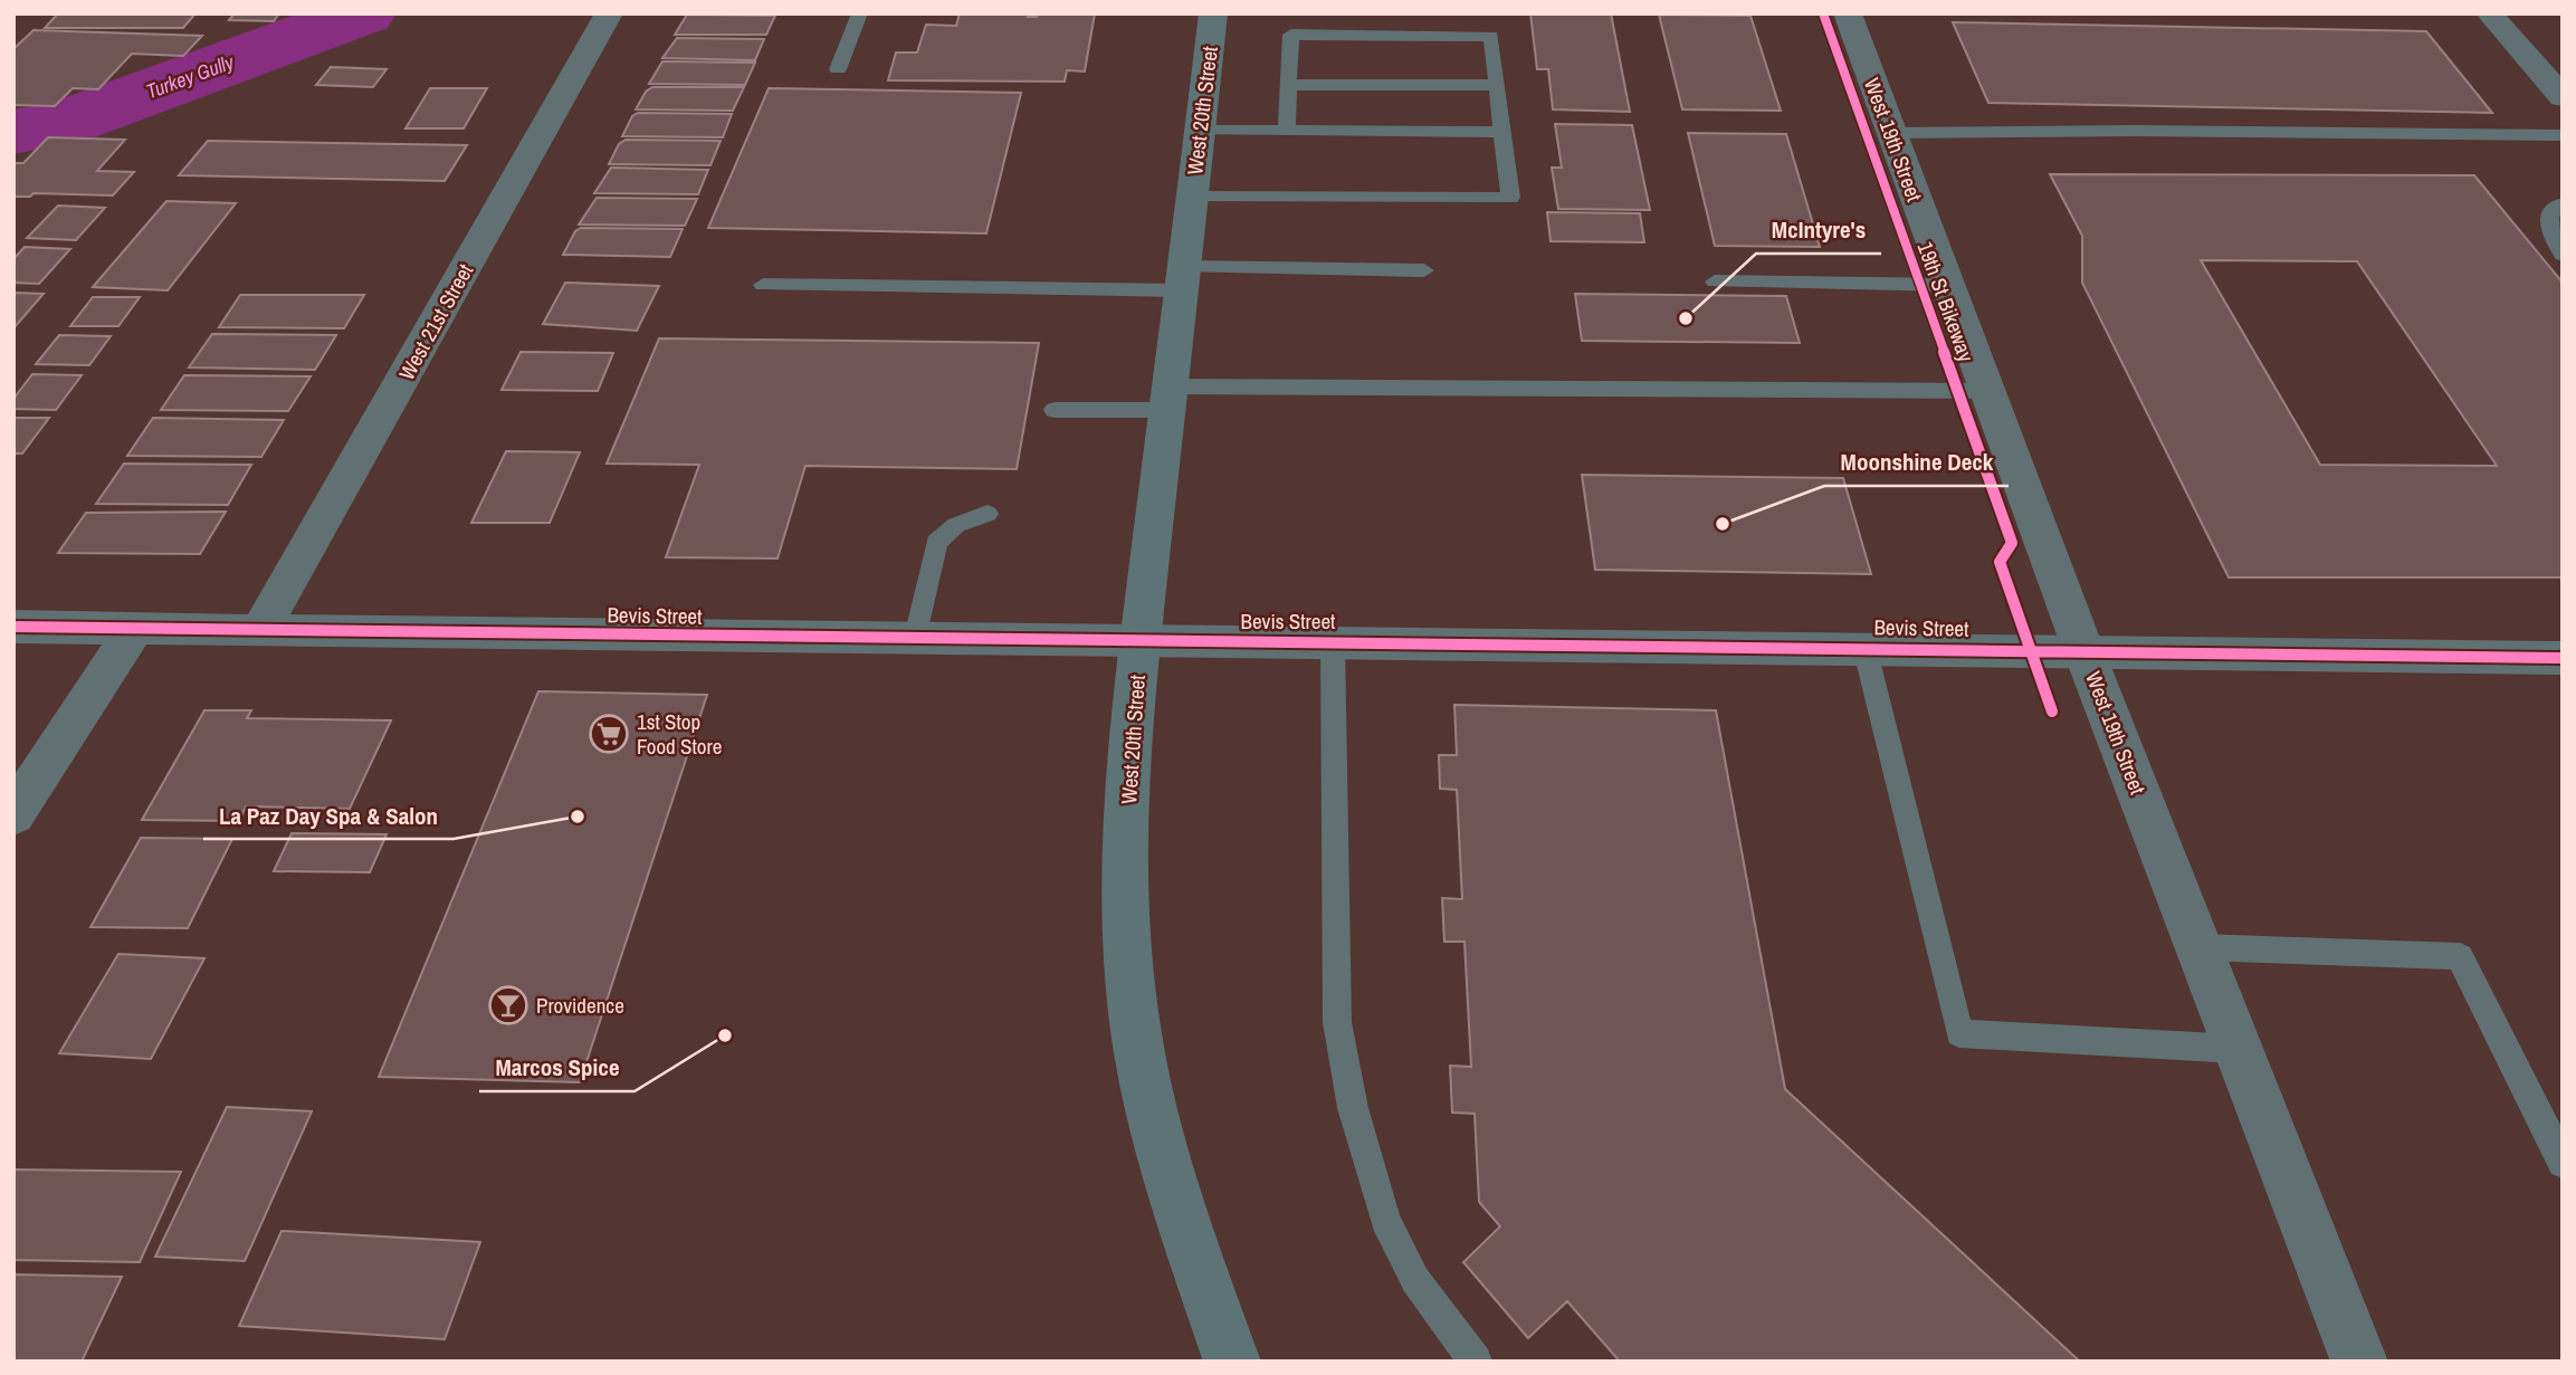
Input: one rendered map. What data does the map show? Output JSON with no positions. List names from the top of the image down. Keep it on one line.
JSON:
{"streets":{"main road":["West 20th Street"],"street":["West 19th Street","West 21st Street","Bevis Street"],"cycle path":["19th St Bikeway"]},"crossings":[["West 20th Street","Bevis Street"],["West 19th Street","Bevis Street"],["West 21st Street","Bevis Street"]],"water":["Turkey Gully"],"places":{"other":["McIntyre's","Moonshine Deck","La Paz Day Spa & Salon","Marcos Spice"],"supermarket":["1st Stop Food Store"],"bar":["Providence"]}}
